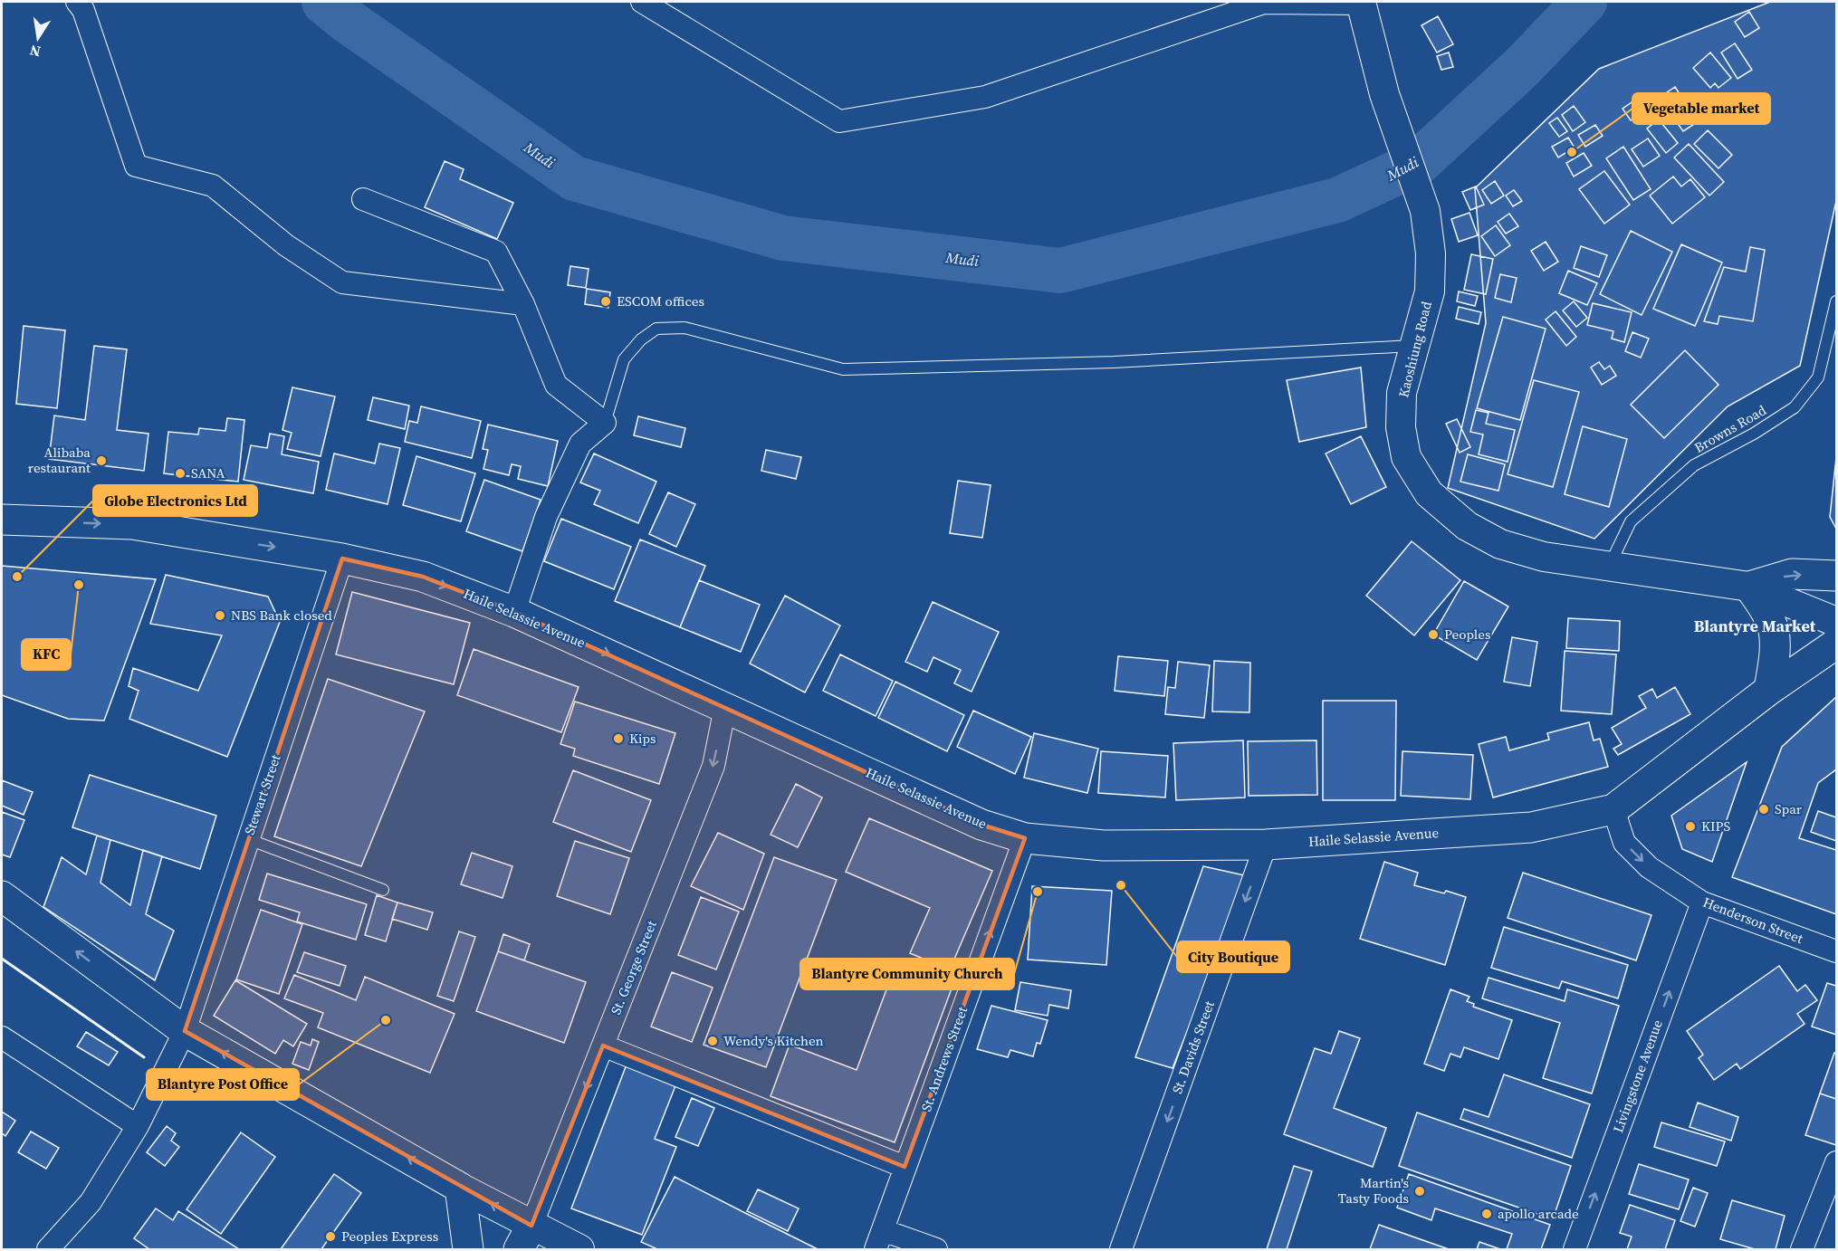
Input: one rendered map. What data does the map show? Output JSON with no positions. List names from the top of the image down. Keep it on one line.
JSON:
{"streets":{"highway":["Haile Selassie Avenue"],"street":["Kaoshiung Road","Stewart Street","Henderson Street","St. George Street","St. Davids Street","St. Andrews Street","Livingstone Avenue"],"lane":["Browns Road"]},"crossings":[["Kaoshiung Road","Browns Road"],["Haile Selassie Avenue","Stewart Street"],["Haile Selassie Avenue","Henderson Street"],["Haile Selassie Avenue","St. George Street"],["Haile Selassie Avenue","St. Davids Street"],["Haile Selassie Avenue","St. Andrews Street"],["Henderson Street","Livingstone Avenue"]],"one_way":["Haile Selassie Avenue","Henderson Street","St. George Street","St. Davids Street","St. Andrews Street","Livingstone Avenue"],"districts":["Blantyre Market"],"water":["Mudi"],"places":["Vegetable market","ESCOM offices","Alibaba restaurant","SANA","Globe Electronics Ltd","KFC","NBS Bank closed","Peoples","Kips","Spar","KIPS","City Boutique","Blantyre Community Church","Blantyre Post Office","Wendy's Kitchen","Martin's Tasty Foods","apollo arcade","Peoples Express"],"north":"bottom"}
